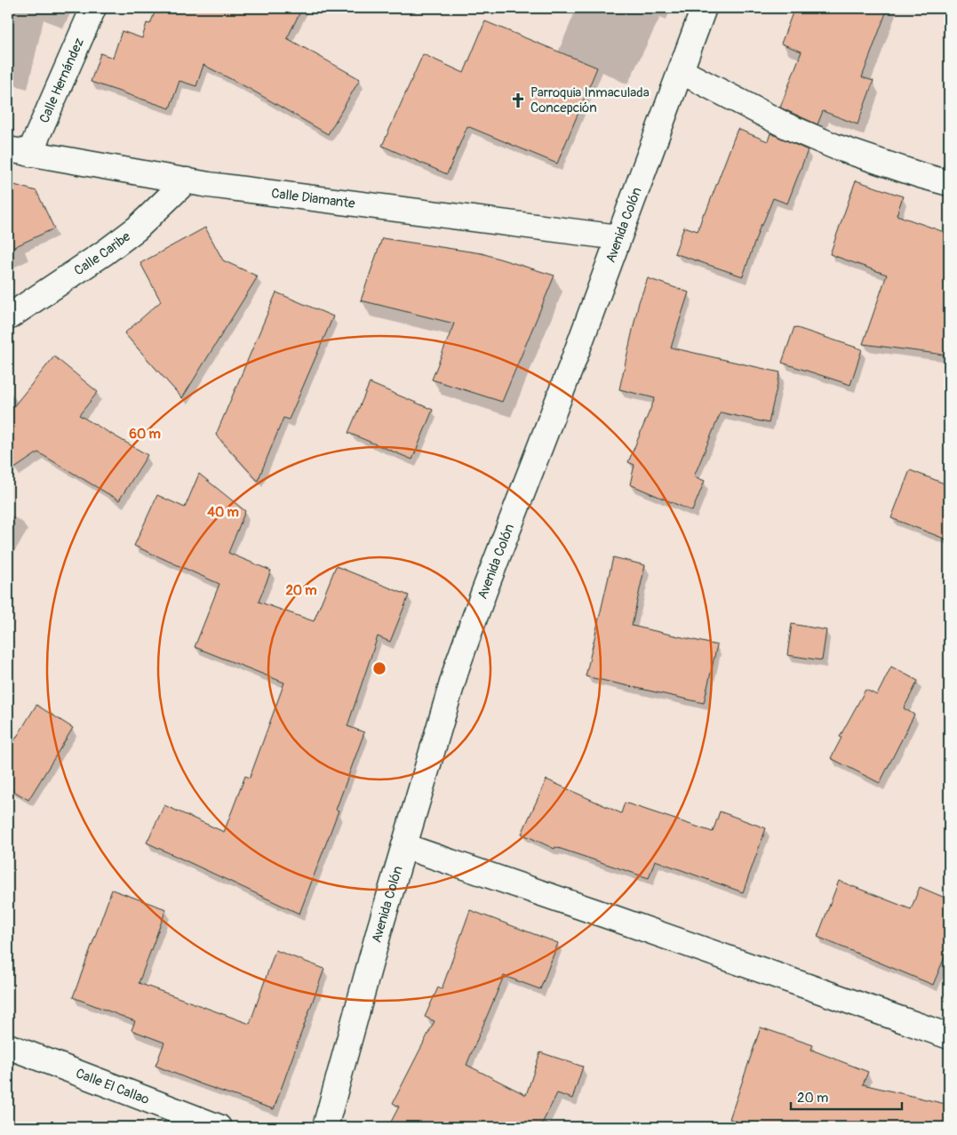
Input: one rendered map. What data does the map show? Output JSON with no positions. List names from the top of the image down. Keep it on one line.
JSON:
{"streets":{"street":["Calle Hernández","Calle Diamante","Avenida Colón","Calle Caribe","Calle El Callao"]},"crossings":[["Calle Hernández","Calle Diamante"],["Calle Diamante","Avenida Colón"],["Calle Diamante","Calle Caribe"]],"places":{"church":["Parroquia Inmaculada Concepción"]},"scale_bar":"20 m","rings":["60 m","40 m","20 m"]}
